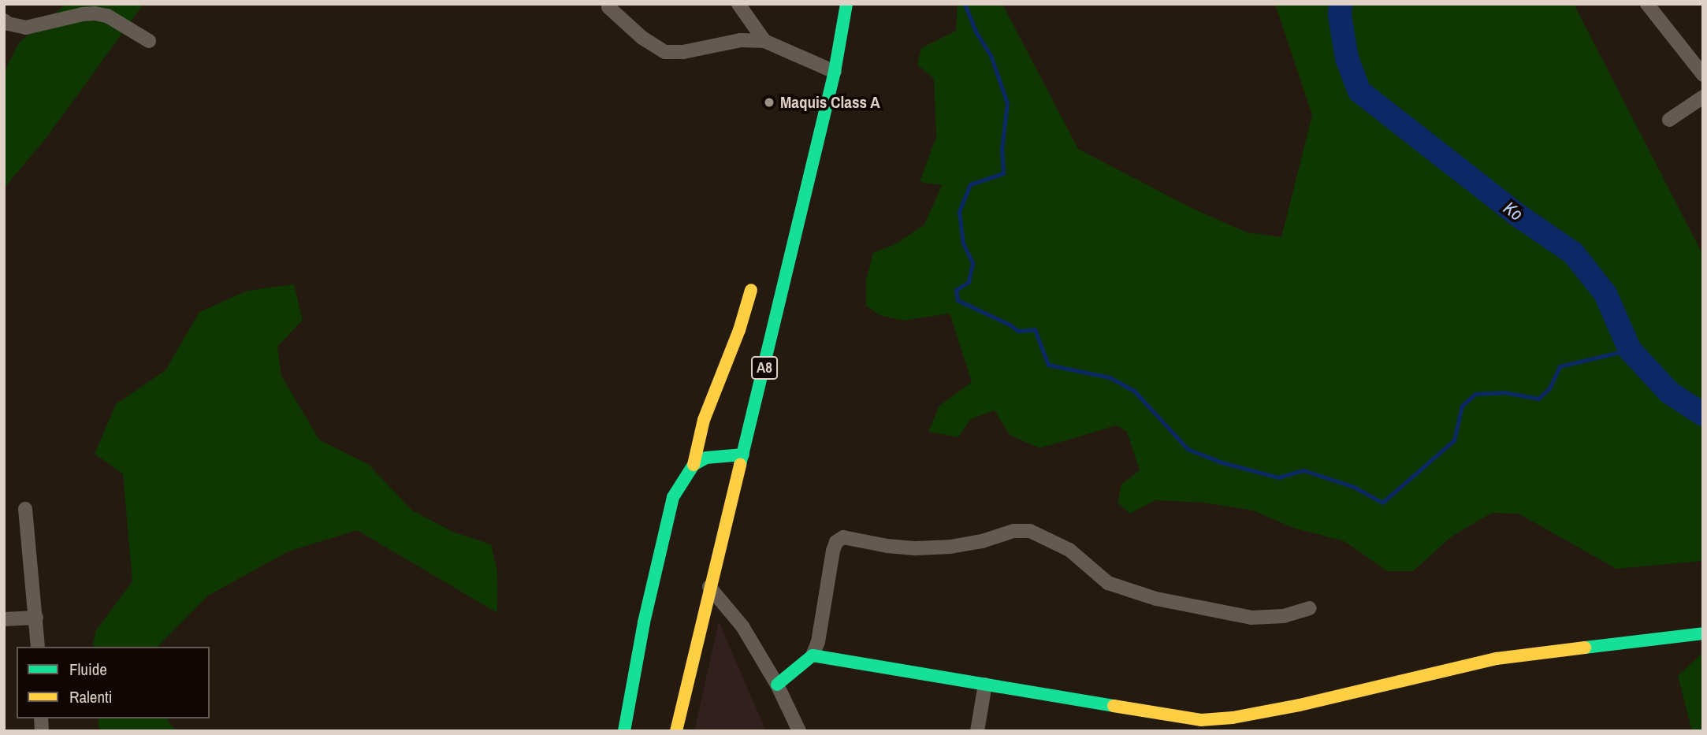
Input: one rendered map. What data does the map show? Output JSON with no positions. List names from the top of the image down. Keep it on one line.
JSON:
{"streets":{"street":["A8"]},"water":["Ko"],"places":["Maquis Class A"],"legend":["Fluide","Ralenti"]}
